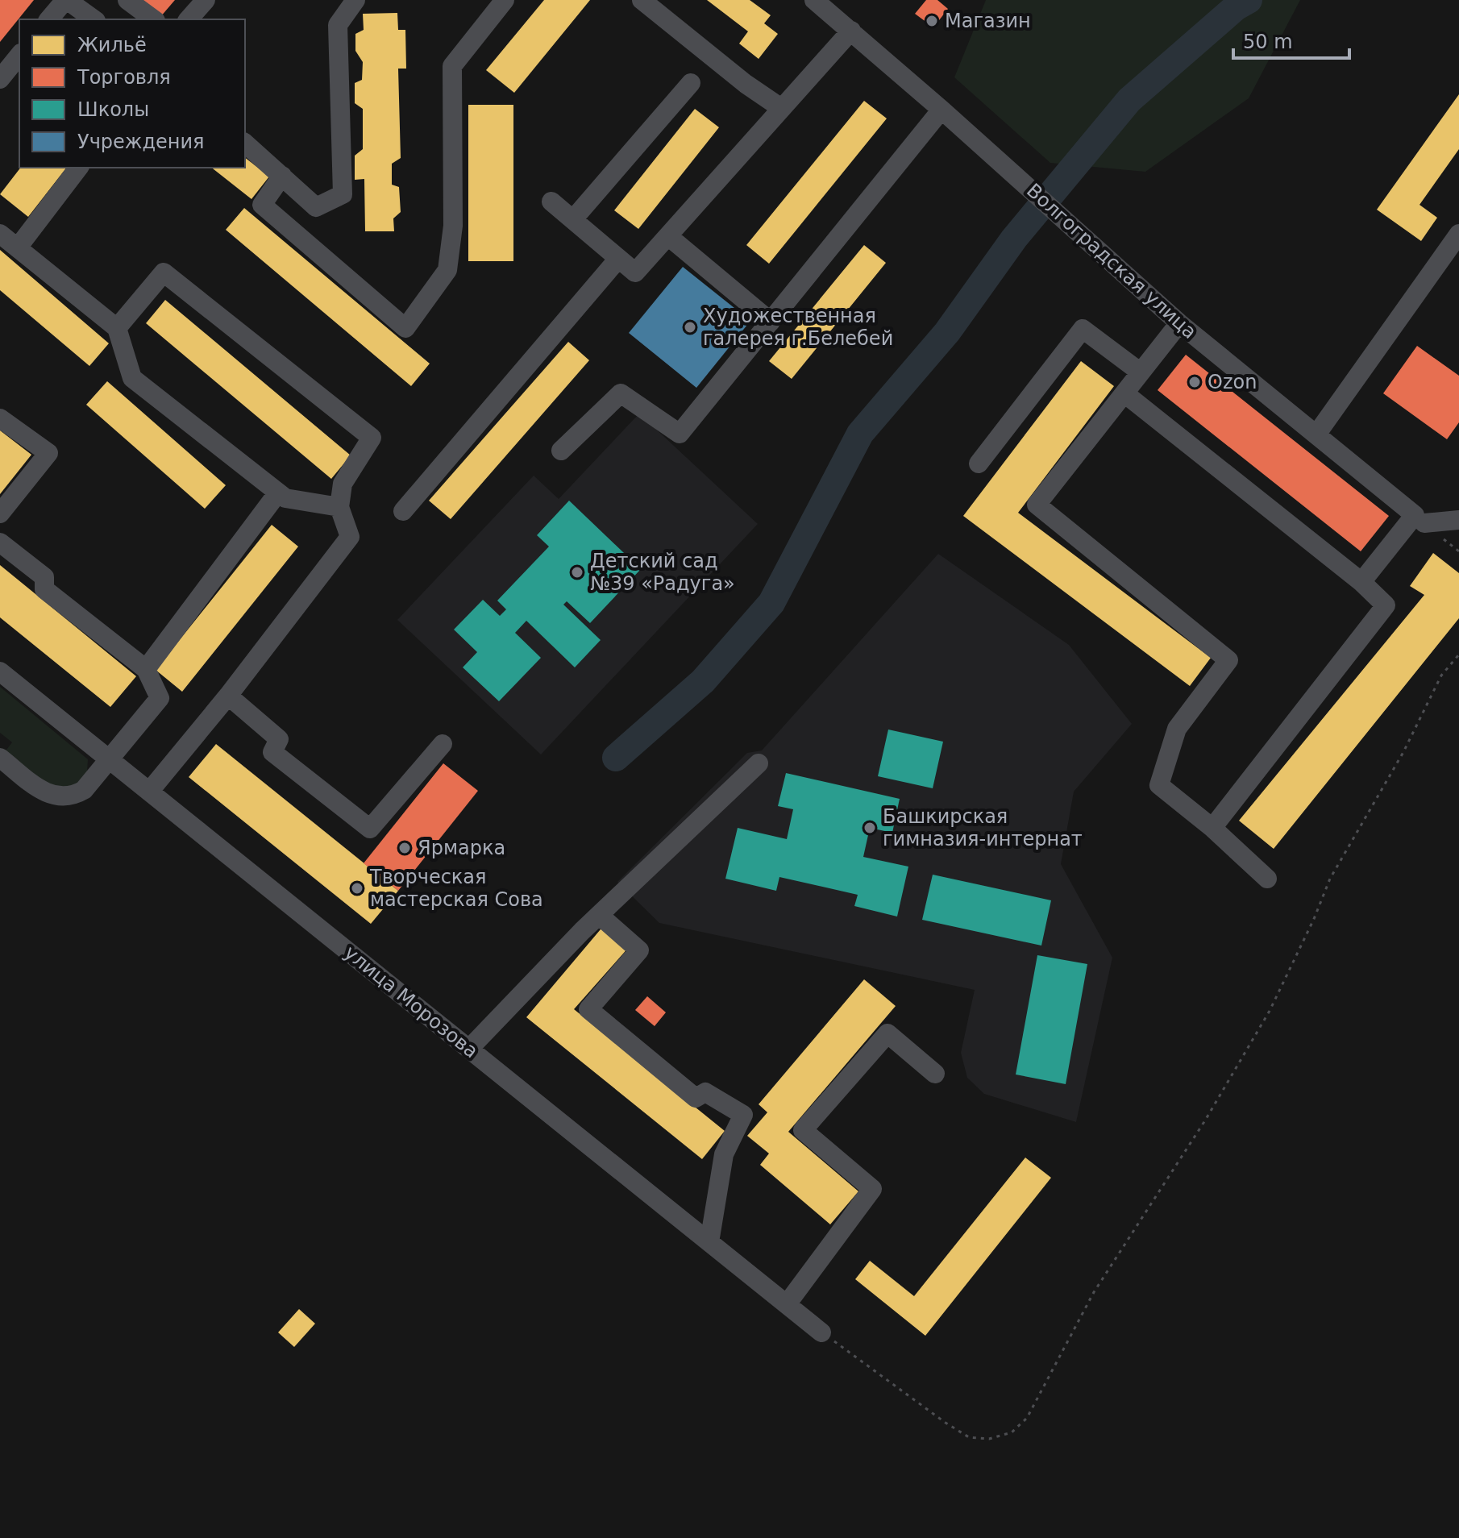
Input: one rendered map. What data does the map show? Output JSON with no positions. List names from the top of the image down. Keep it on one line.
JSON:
{"streets":{"street":["Волгоградская улица","улица Морозова"]},"places":["Магазин","Художественная галерея г.Белебей","Ozon","Детский сад №39 «Радуга»","Башкирская гимназия-интернат","Ярмарка","Творческая мастерская Сова"],"legend":["Жильё","Торговля","Школы","Учреждения"],"scale_bar":"50 m"}
